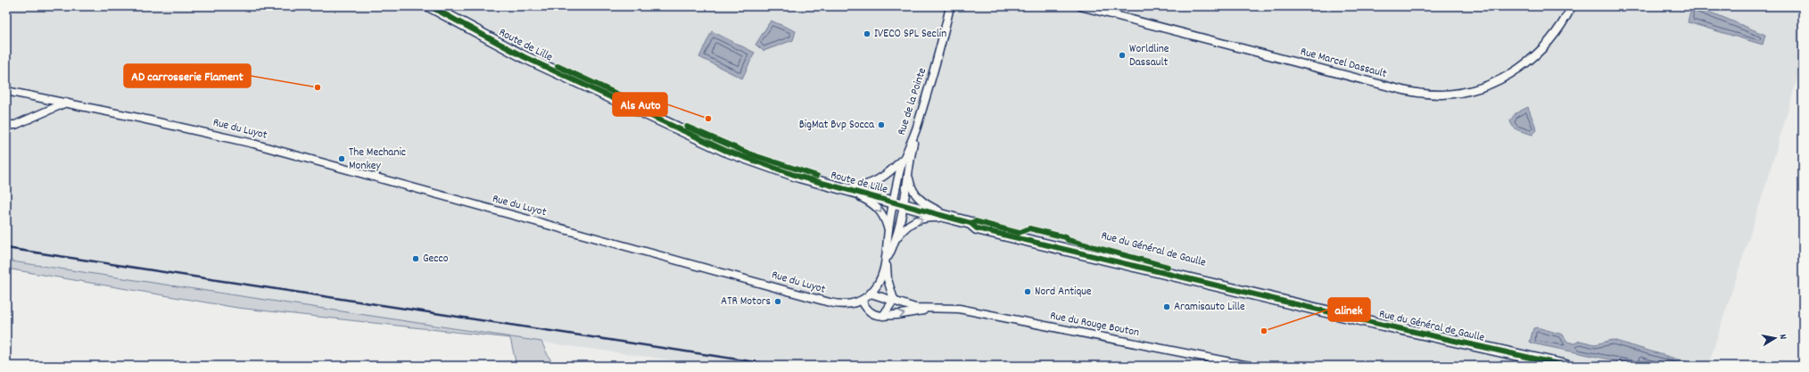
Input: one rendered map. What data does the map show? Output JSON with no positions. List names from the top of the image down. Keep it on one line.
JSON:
{"streets":{"main road":["Route de Lille","Rue du Général de Gaulle"],"street":["Rue Marcel Dassault","Rue de la Pointe","Rue du Luyot","Rue du Rouge Bouton"]},"crossings":[["Route de Lille","Rue de la Pointe"],["Route de Lille","Rue du Luyot"],["Route de Lille","Rue du Général de Gaulle"],["Rue de la Pointe","Rue du Luyot"],["Rue de la Pointe","Rue du Général de Gaulle"],["Rue du Luyot","Rue du Général de Gaulle"],["Rue du Luyot","Rue du Rouge Bouton"]],"places":["IVECO SPL Seclin","Worldline Dassault","AD carrosserie Flament","Als Auto","BigMat Bvp Socca","The Mechanic Monkey","Gecco","Nord Antique","ATR Motors","Aramisauto Lille","alinek"],"north":"right"}
